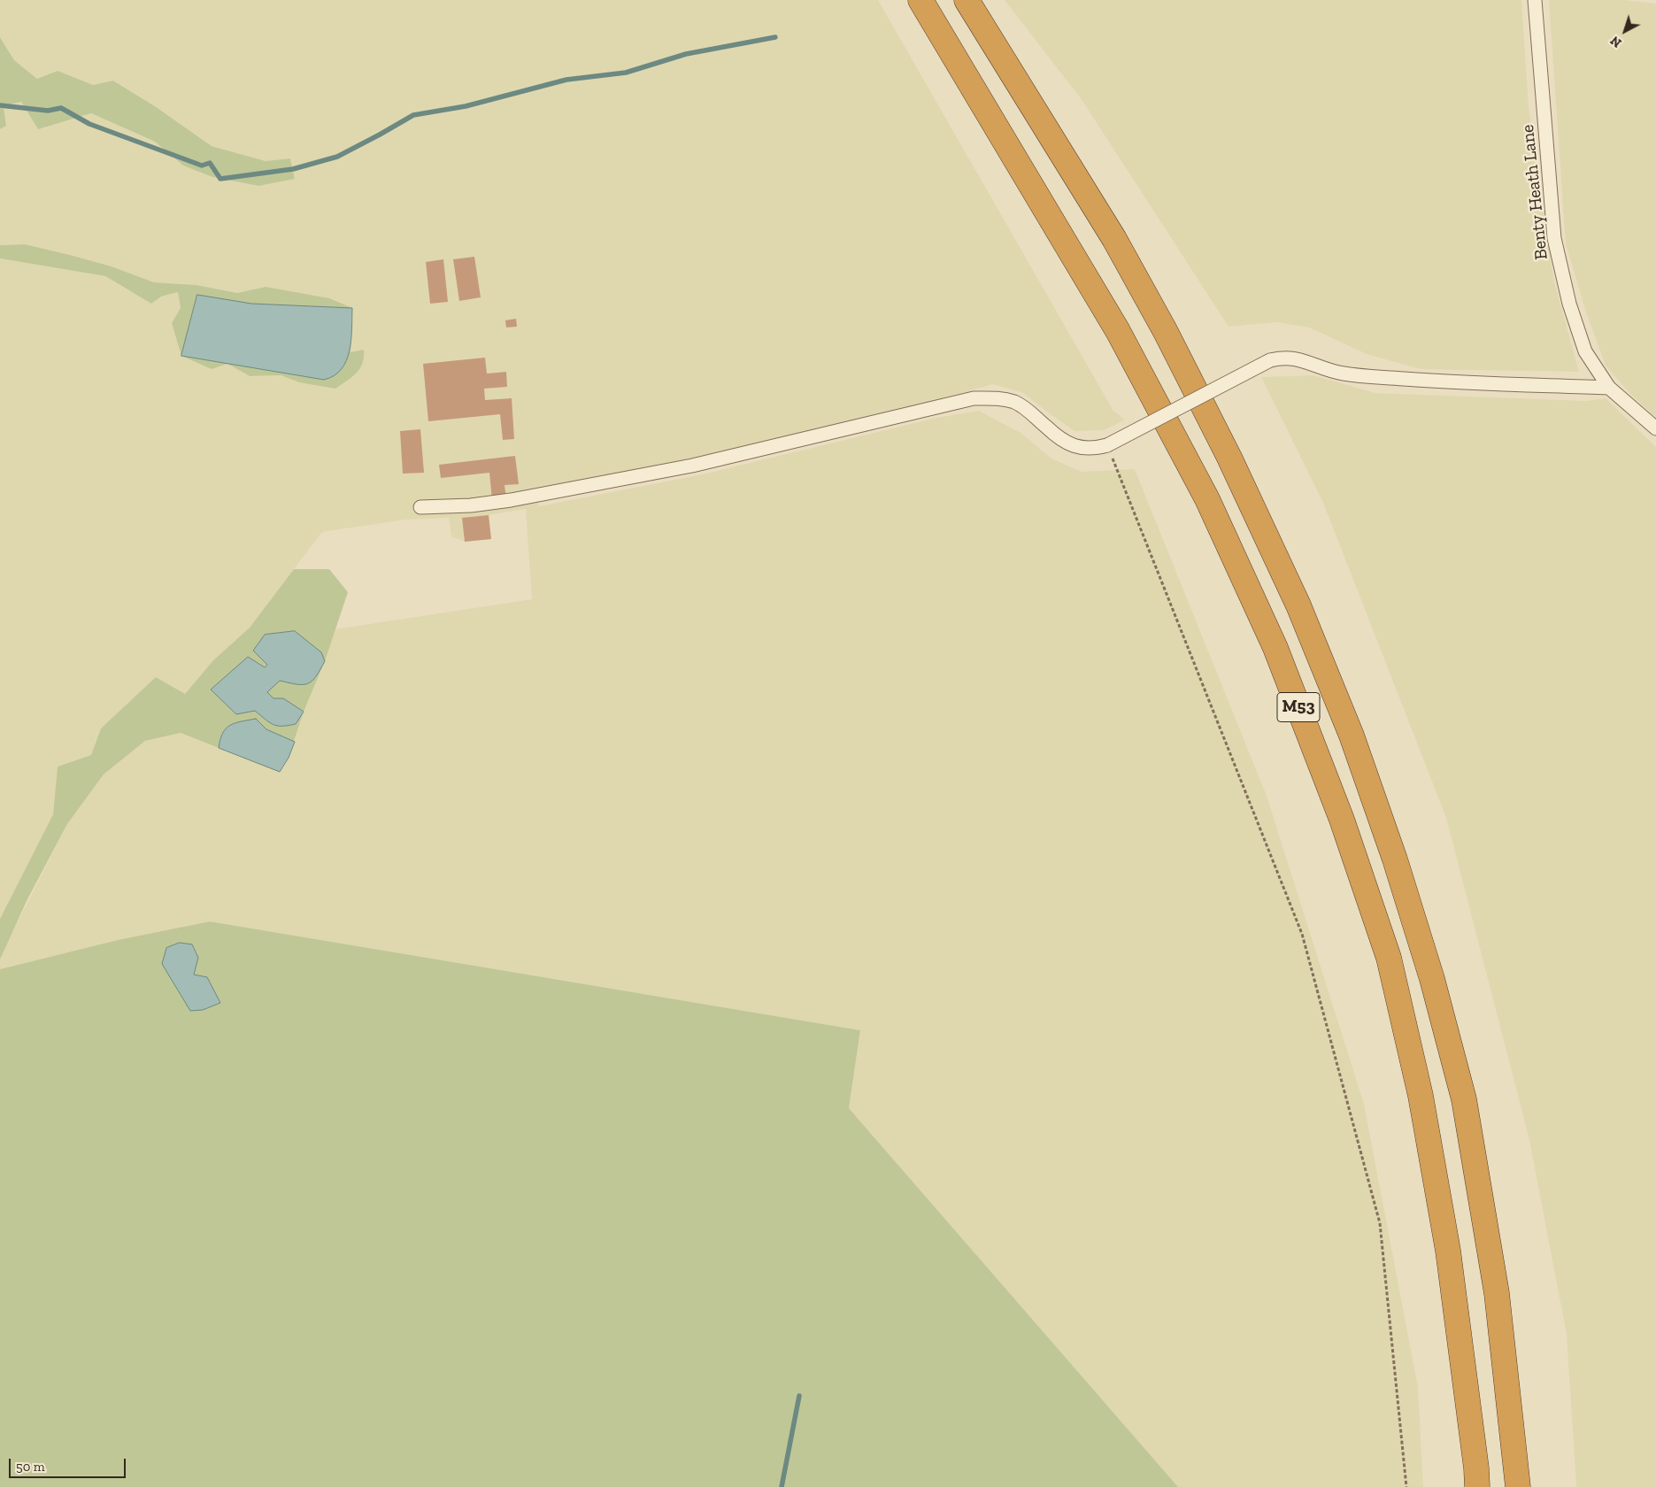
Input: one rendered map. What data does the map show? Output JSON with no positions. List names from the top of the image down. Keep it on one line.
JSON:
{"streets":{"highway":["M53"],"street":["Benty Heath Lane"]},"scale_bar":"50 m","north":"bottom left"}
